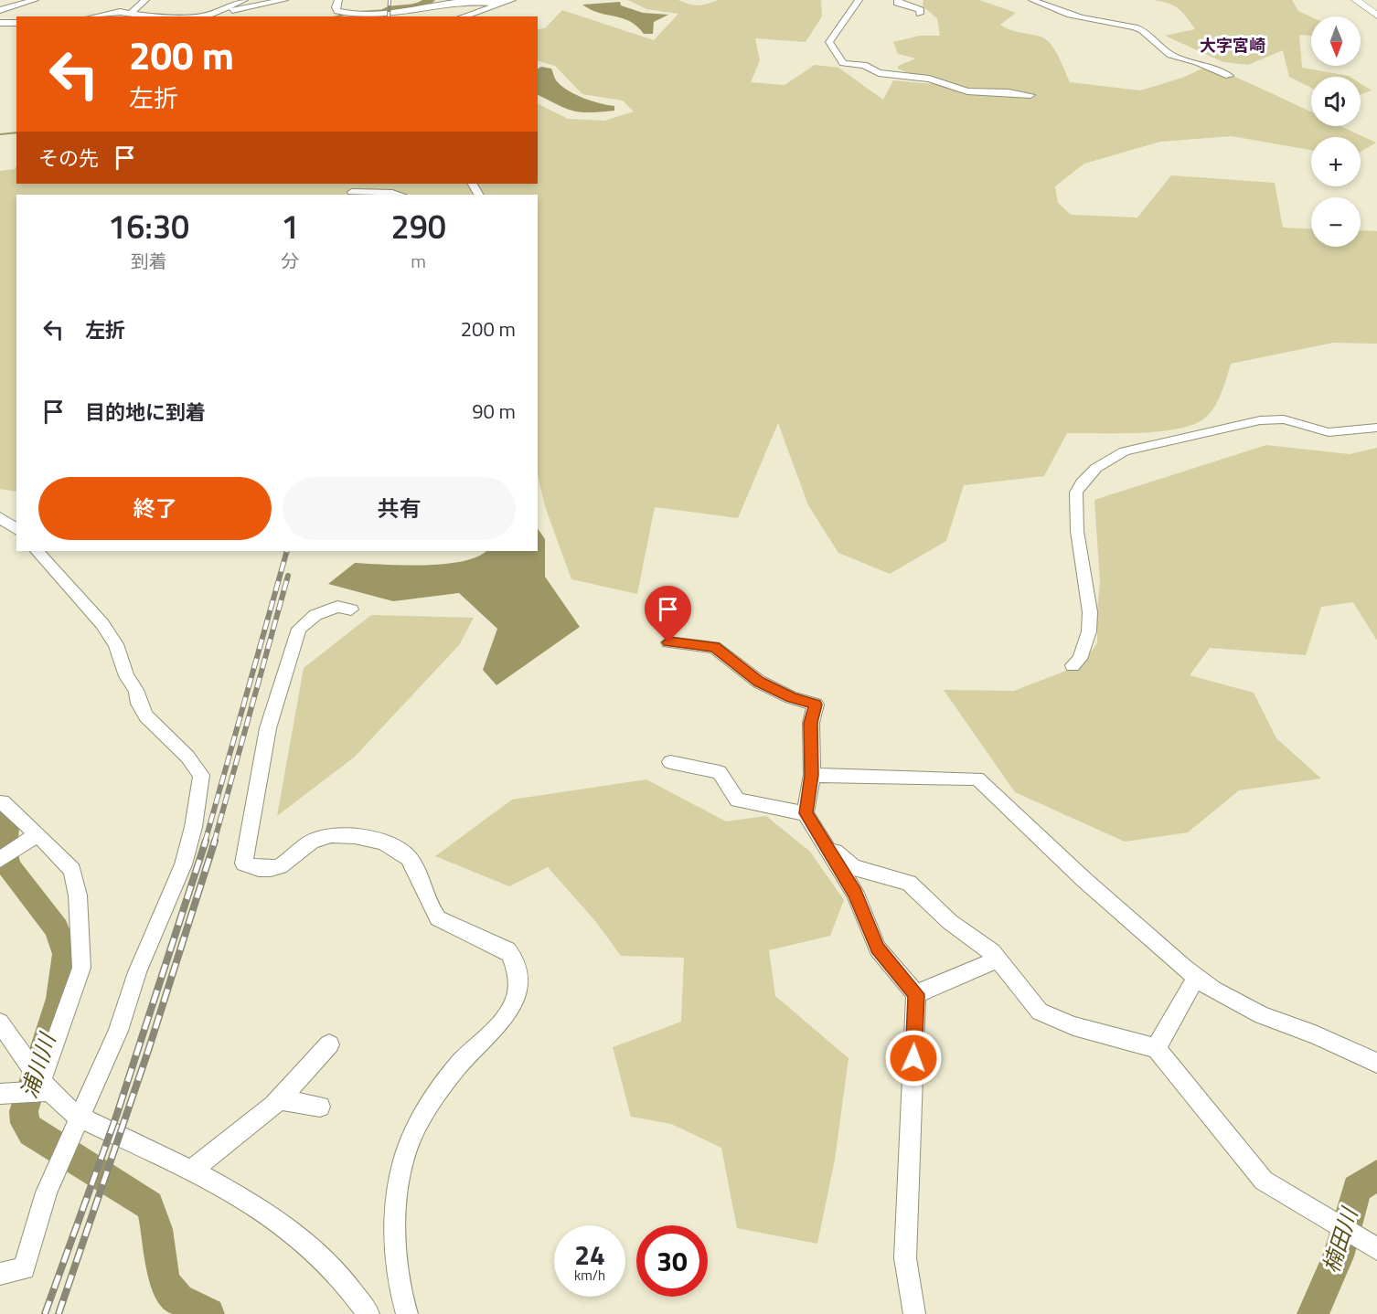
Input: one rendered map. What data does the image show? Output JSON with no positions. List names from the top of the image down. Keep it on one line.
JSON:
{"districts":["大字宮崎"],"water":["浦川川","楠田川"],"north":"bottom","page":{"map_buttons":["+","−"],"turn":["200 m","左折"],"then":"その先","eta":["16:30","到着","1","分","290","m"],"list":[{"name":"左折","value":"200 m"},{"name":"目的地に到着","value":"90 m"}],"buttons":["終了","共有"],"speed":"24 km/h","limit":"30"}}
